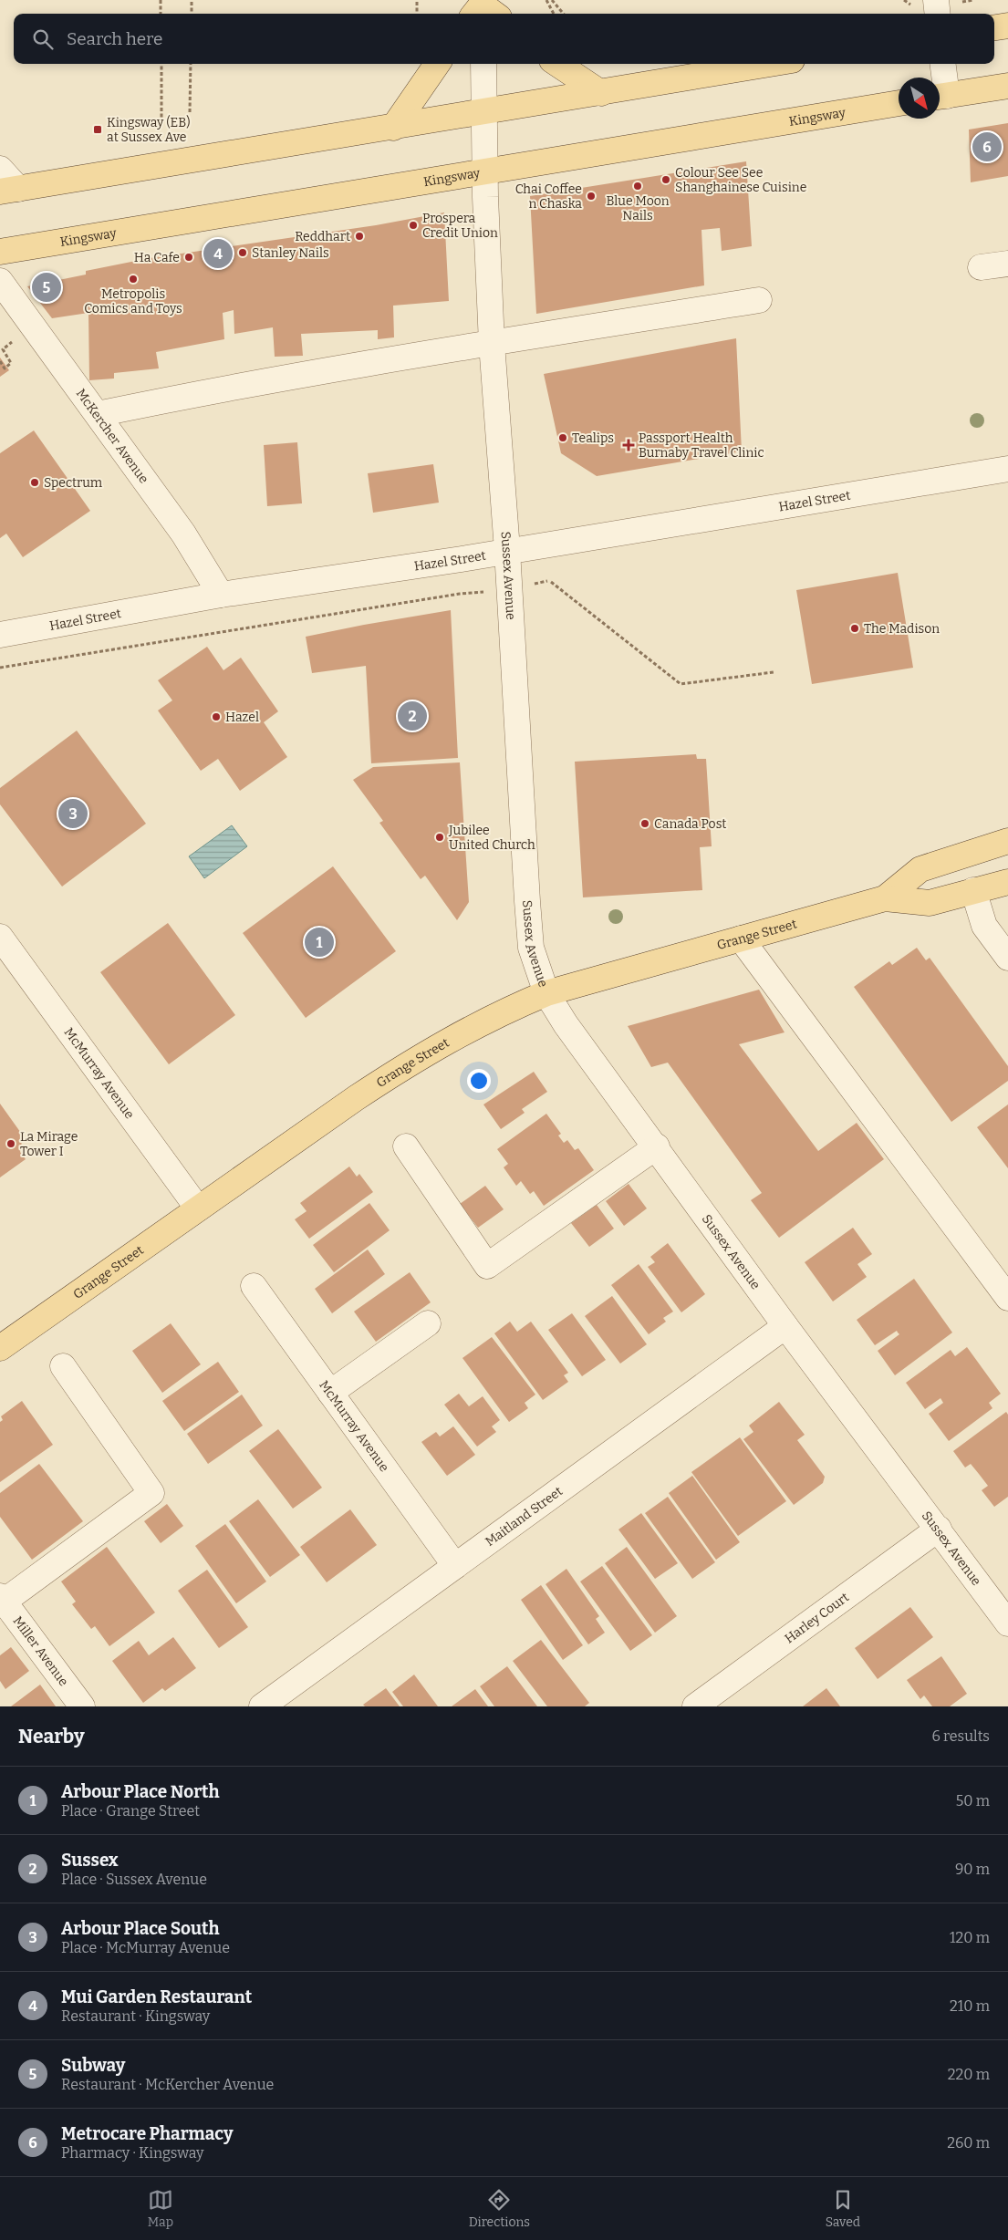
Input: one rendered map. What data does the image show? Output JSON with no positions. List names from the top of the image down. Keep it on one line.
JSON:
{"streets":{"main road":["Kingsway","Grange Street"],"street":["McKercher Avenue","Hazel Street","Sussex Avenue","McMurray Avenue","Maitland Street","Harley Court","Miller Avenue"]},"crossings":[["Kingsway","Sussex Avenue"],["McKercher Avenue","Hazel Street"],["Hazel Street","Sussex Avenue"],["Sussex Avenue","Grange Street"],["Sussex Avenue","Maitland Street"],["Sussex Avenue","Harley Court"],["Grange Street","McMurray Avenue"],["McMurray Avenue","Maitland Street"]],"places":{"transit":["Kingsway (EB) at Sussex Ave"],"other":["Colour See See Shanghainese Cuisine","Blue Moon Nails","Chai Coffee n Chaska","Prospera Credit Union","Reddhart","Stanley Nails","Ha Cafe","Metropolis Comics and Toys","Tealips","Spectrum","The Madison","Hazel","Canada Post","Jubilee United Church","La Mirage Tower I"],"health":["Passport Health Burnaby Travel Clinic"]},"north":"bottom right","page":{"search":"Search here","pins":["6","4","5","2","3","1"],"heading":["Nearby","6 results"],"list":[{"mark":"1","name":"Arbour Place North","note":"Place · Grange Street","value":"50 m"},{"mark":"2","name":"Sussex","note":"Place · Sussex Avenue","value":"90 m"},{"mark":"3","name":"Arbour Place South","note":"Place · McMurray Avenue","value":"120 m"},{"mark":"4","name":"Mui Garden Restaurant","note":"Restaurant · Kingsway","value":"210 m"},{"mark":"5","name":"Subway","note":"Restaurant · McKercher Avenue","value":"220 m"},{"mark":"6","name":"Metrocare Pharmacy","note":"Pharmacy · Kingsway","value":"260 m"}],"nav":["Map","Directions","Saved"]}}
